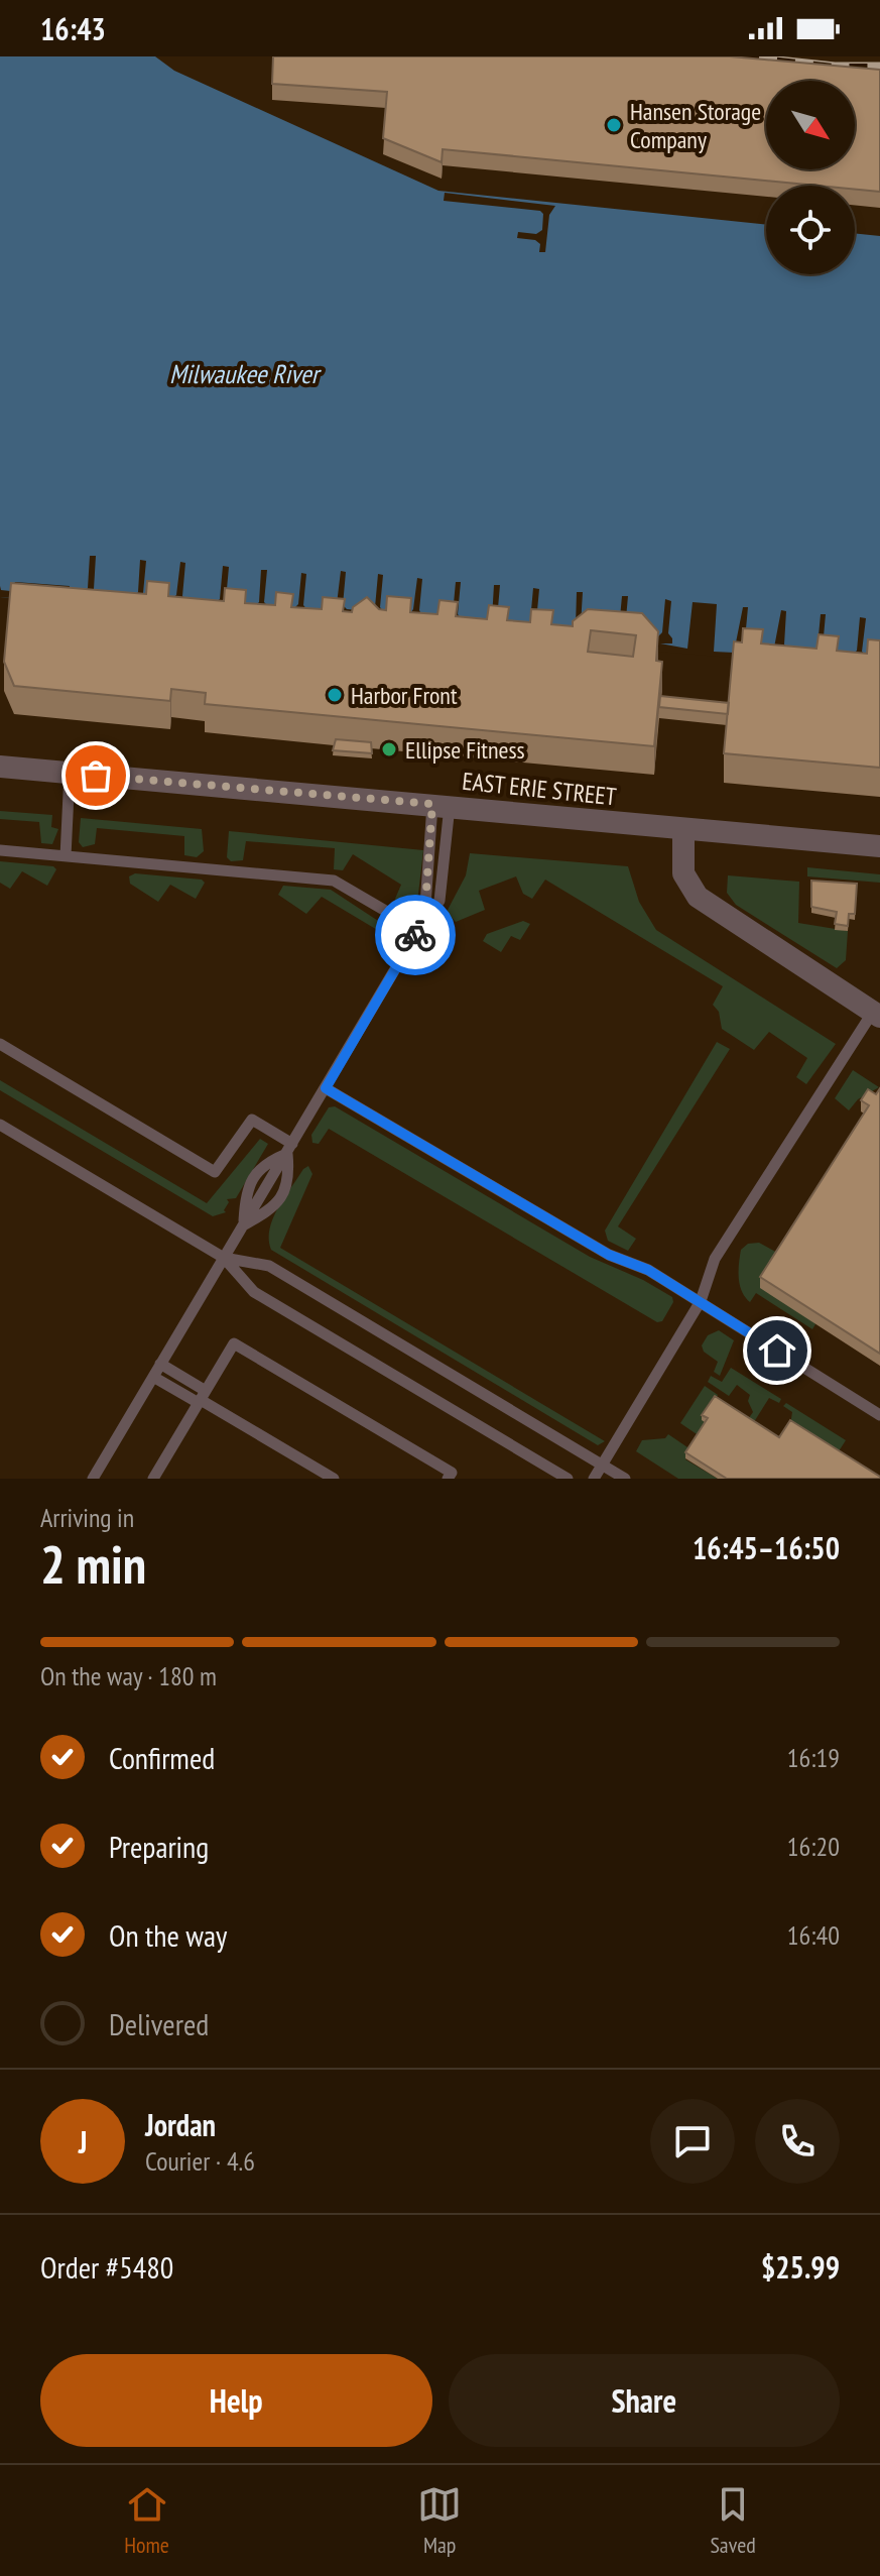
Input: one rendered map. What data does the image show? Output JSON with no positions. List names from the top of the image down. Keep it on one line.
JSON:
{"streets":{"street":["EAST ERIE STREET"]},"water":["Milwaukee River"],"places":["Hansen Storage Company","Harbor Front","Ellipse Fitness"],"north":"bottom right","page":{"status":"16:43","heading":["2 min","Arriving in","16:45–16:50"],"panel":["Jordan","Courier · 4.6","Order #5480","$25.99"],"bar":"On the way · 180 m","list":[["Confirmed","16:19"],["Preparing","16:20"],["On the way","16:40"],"Delivered"],"round":"J","buttons":["Help","Share"],"tabs":["Home","Map","Saved"]}}
